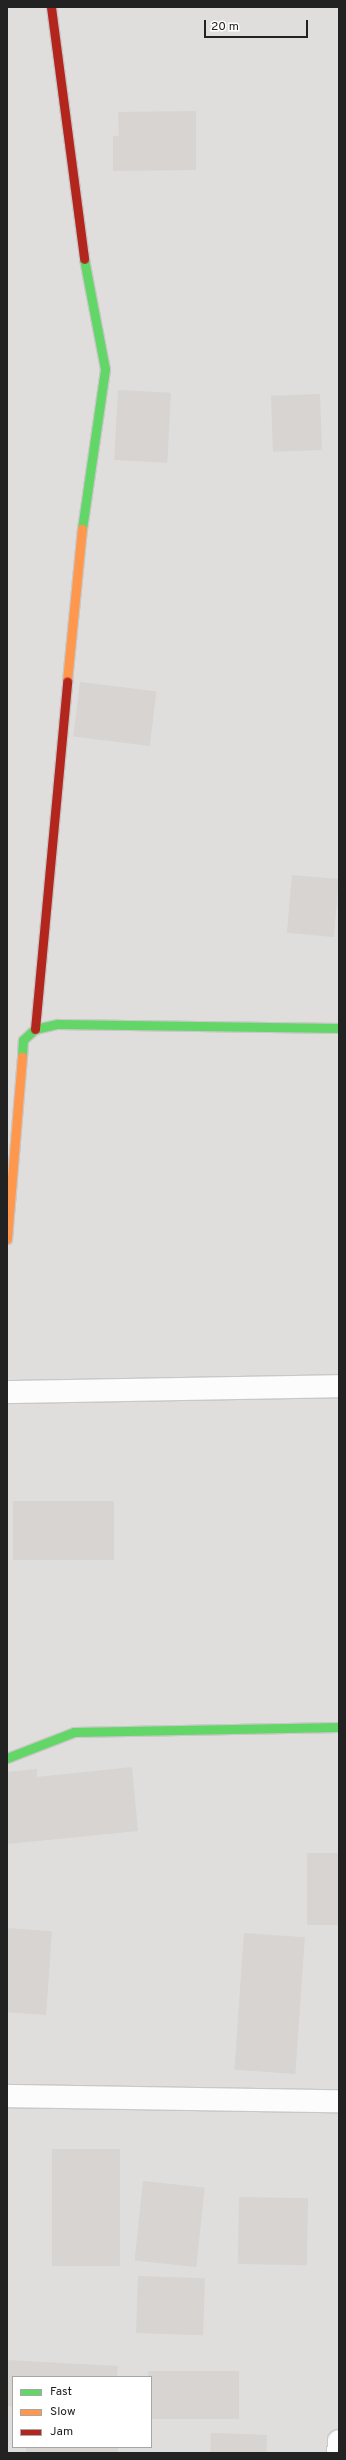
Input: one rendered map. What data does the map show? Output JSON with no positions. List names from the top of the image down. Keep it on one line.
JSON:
{"legend":["Fast","Slow","Jam"],"scale_bar":"20 m"}
